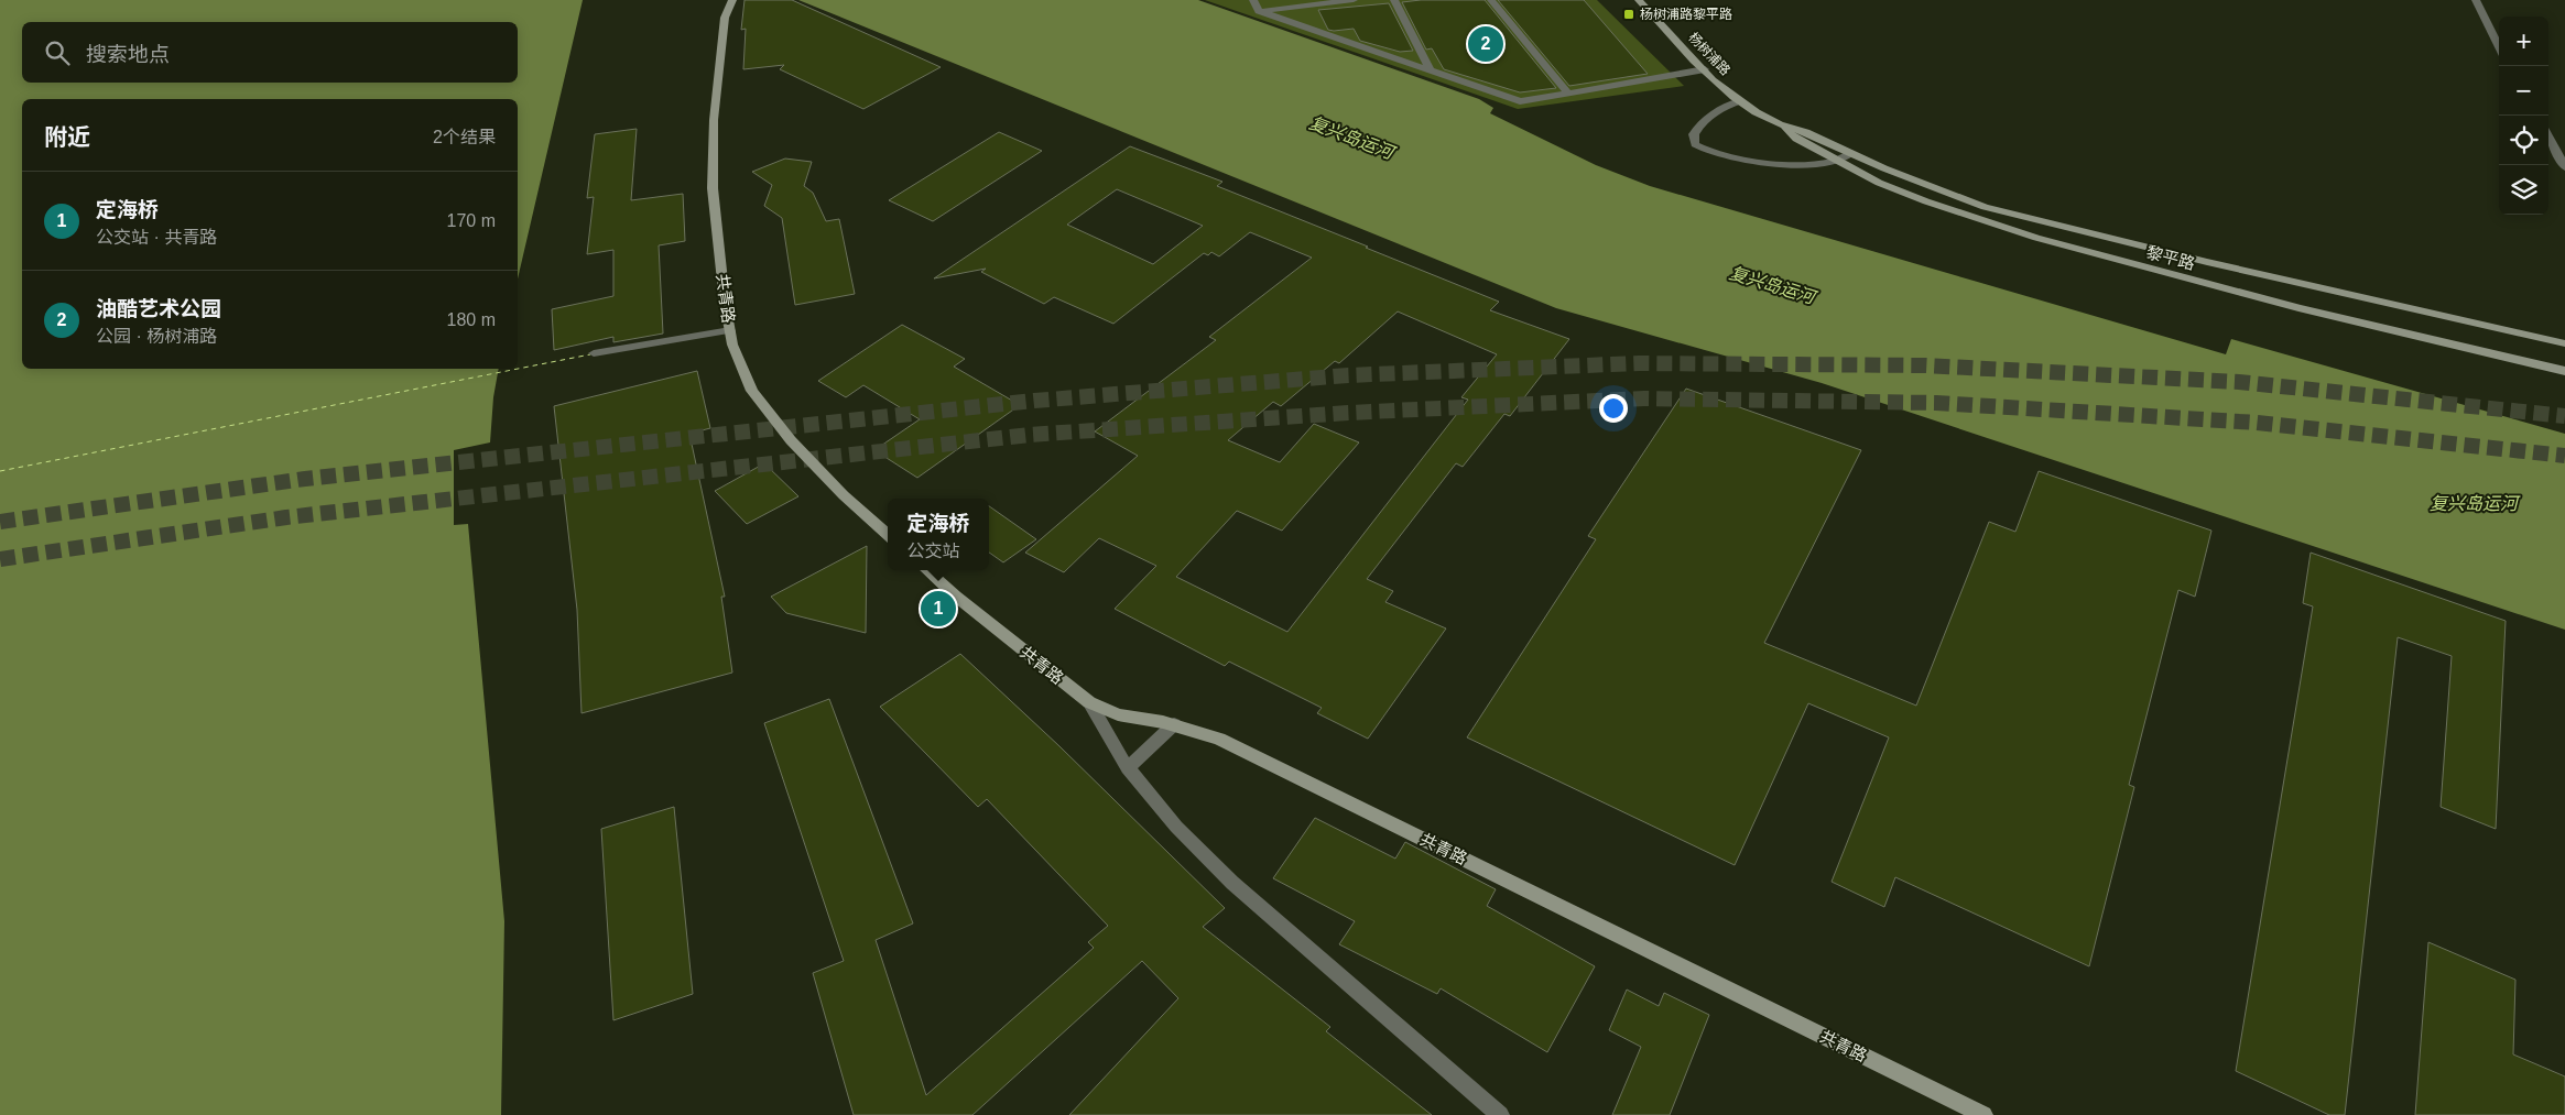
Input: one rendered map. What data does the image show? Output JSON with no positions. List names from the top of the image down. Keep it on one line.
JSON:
{"streets":{"street":["杨树浦路","黎平路","共青路"]},"crossings":[["杨树浦路","黎平路"]],"water":["复兴岛运河"],"places":{"transit":["杨树浦路黎平路"]},"page":{"map_buttons":["+","−"],"search":"搜索地点","pins":["2","1"],"heading":["附近","2个结果"],"list":[{"mark":"1","name":"定海桥","note":"公交站 · 共青路","value":"170 m"},{"mark":"2","name":"油酷艺术公园","note":"公园 · 杨树浦路","value":"180 m"}],"popup":["定海桥","公交站"]}}
